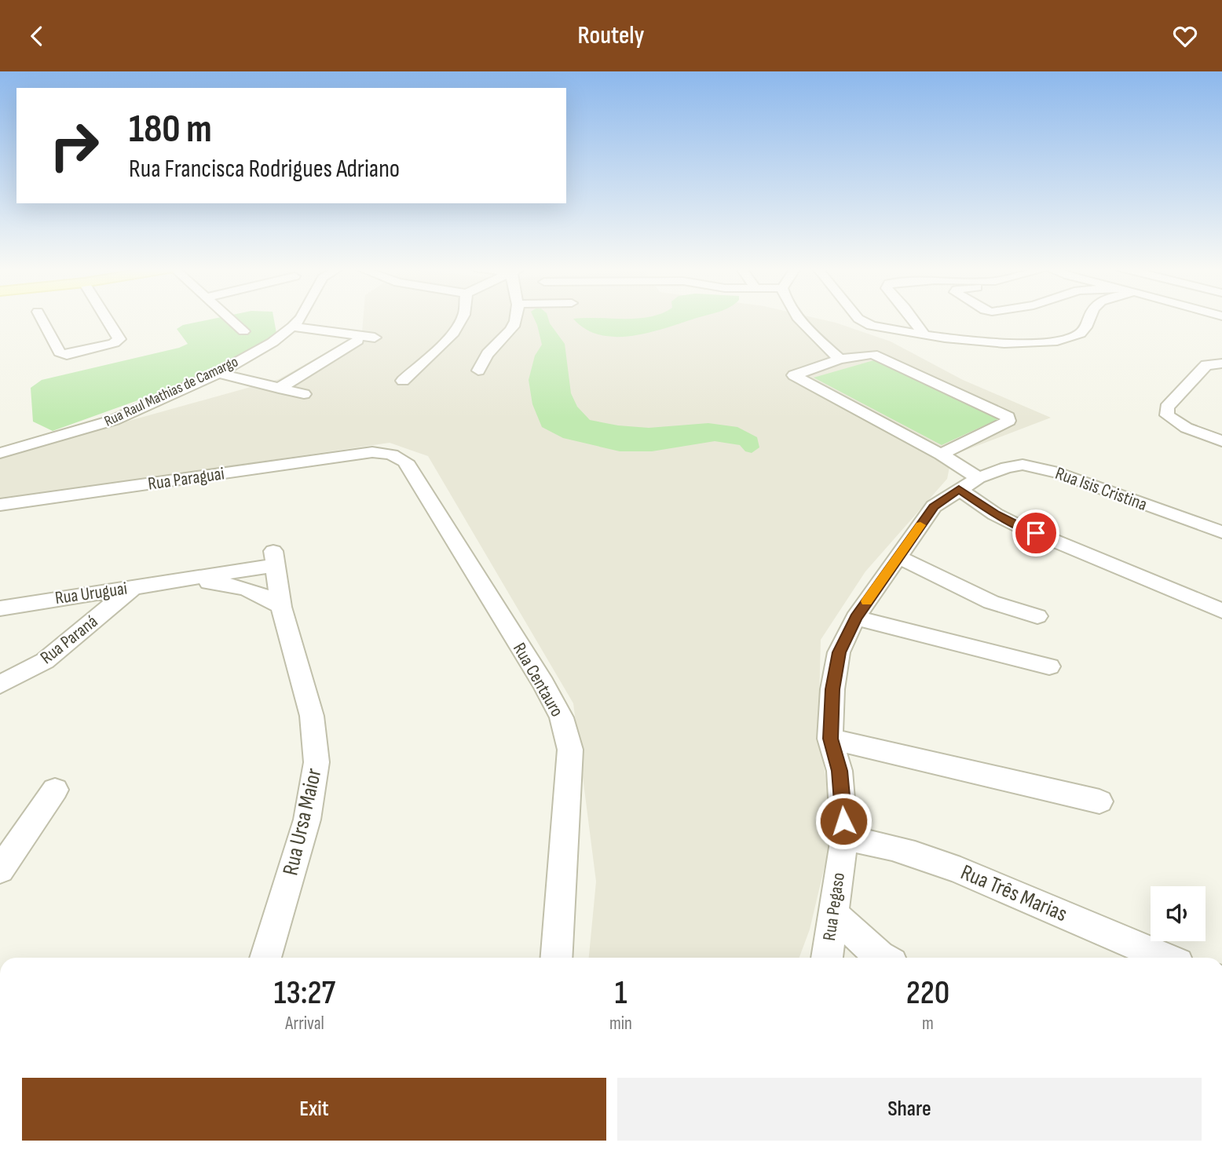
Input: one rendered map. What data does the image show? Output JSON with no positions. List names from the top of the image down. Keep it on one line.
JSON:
{"streets":{"street":["Rua Raul Mathias de Camargo","Rua Paraguai","Rua Isis Cristina","Rua Uruguai","Rua Paraná","Rua Centauro","Rua Ursa Maior","Rua Três Marias","Rua Pegaso"]},"crossings":[["Rua Paraguai","Rua Centauro"],["Rua Isis Cristina","Rua Pegaso"],["Rua Uruguai","Rua Paraná"],["Rua Uruguai","Rua Ursa Maior"],["Rua Três Marias","Rua Pegaso"]],"page":{"header":"Routely","turn":["180 m","Rua Francisca Rodrigues Adriano"],"eta":["13:27","Arrival","1","min","220","m"],"buttons":["Exit","Share"]}}
